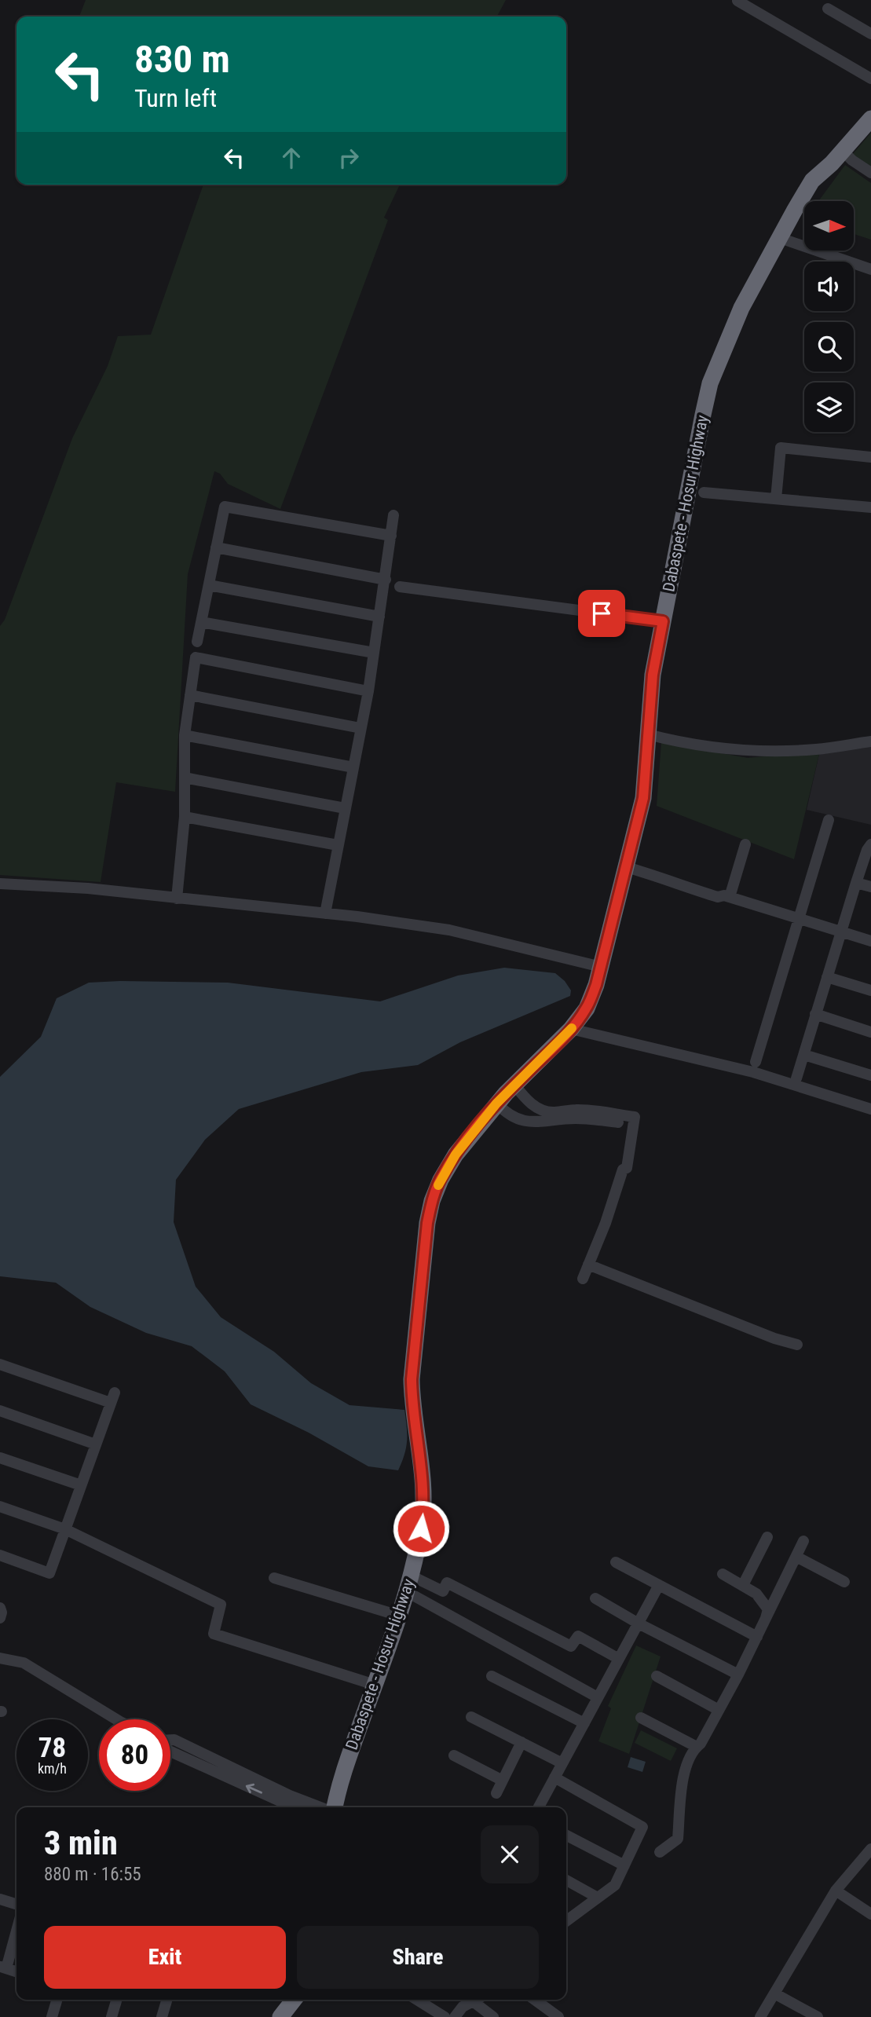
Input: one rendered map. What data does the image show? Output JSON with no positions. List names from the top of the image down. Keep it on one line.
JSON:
{"streets":{"highway":["Dabaspete - Hosur Highway"]},"north":"right","page":{"turn":["830 m","Turn left"],"speed":"78 km/h","limit":"80","heading":["3 min","880 m · 16:55"],"buttons":["Exit","Share"]}}
